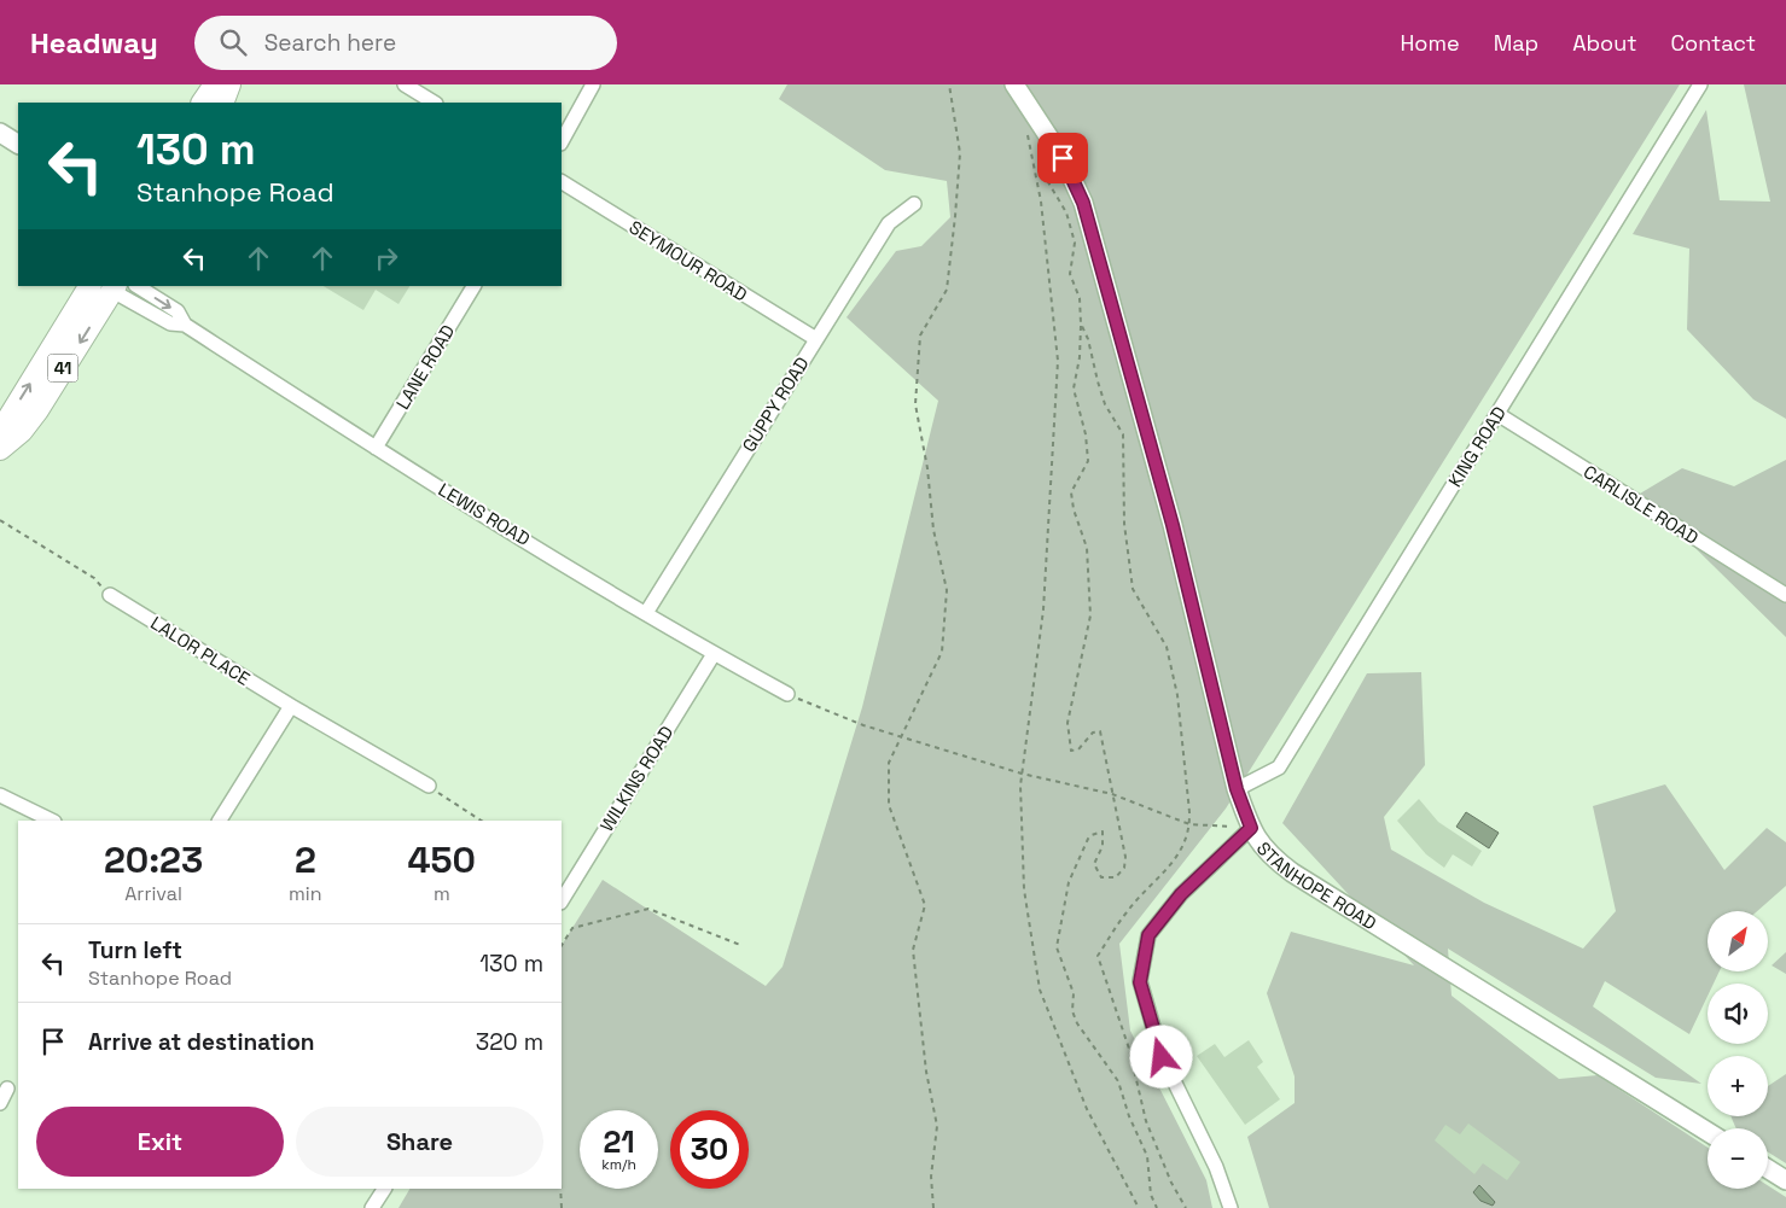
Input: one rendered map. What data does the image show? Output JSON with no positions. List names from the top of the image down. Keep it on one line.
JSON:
{"streets":{"main road":["41"],"street":["SEYMOUR ROAD","LANE ROAD","GUPPY ROAD","KING ROAD","CARLISLE ROAD","LEWIS ROAD","LALOR PLACE","WILKINS ROAD","STANHOPE ROAD"]},"crossings":[["SEYMOUR ROAD","GUPPY ROAD"],["LANE ROAD","LEWIS ROAD"],["41","LEWIS ROAD"],["GUPPY ROAD","LEWIS ROAD"],["KING ROAD","CARLISLE ROAD"],["KING ROAD","STANHOPE ROAD"],["LEWIS ROAD","WILKINS ROAD"]],"north":"top right","page":{"header":"Headway","search":"Search here","nav":["Home","Map","About","Contact"],"turn":["130 m","Stanhope Road"],"eta":["20:23","Arrival","2","min","450","m"],"map_buttons":["+","−"],"list":[{"name":"Turn left","note":"Stanhope Road","value":"130 m"},{"name":"Arrive at destination","value":"320 m"}],"buttons":["Exit","Share"],"speed":"21 km/h","limit":"30"}}
